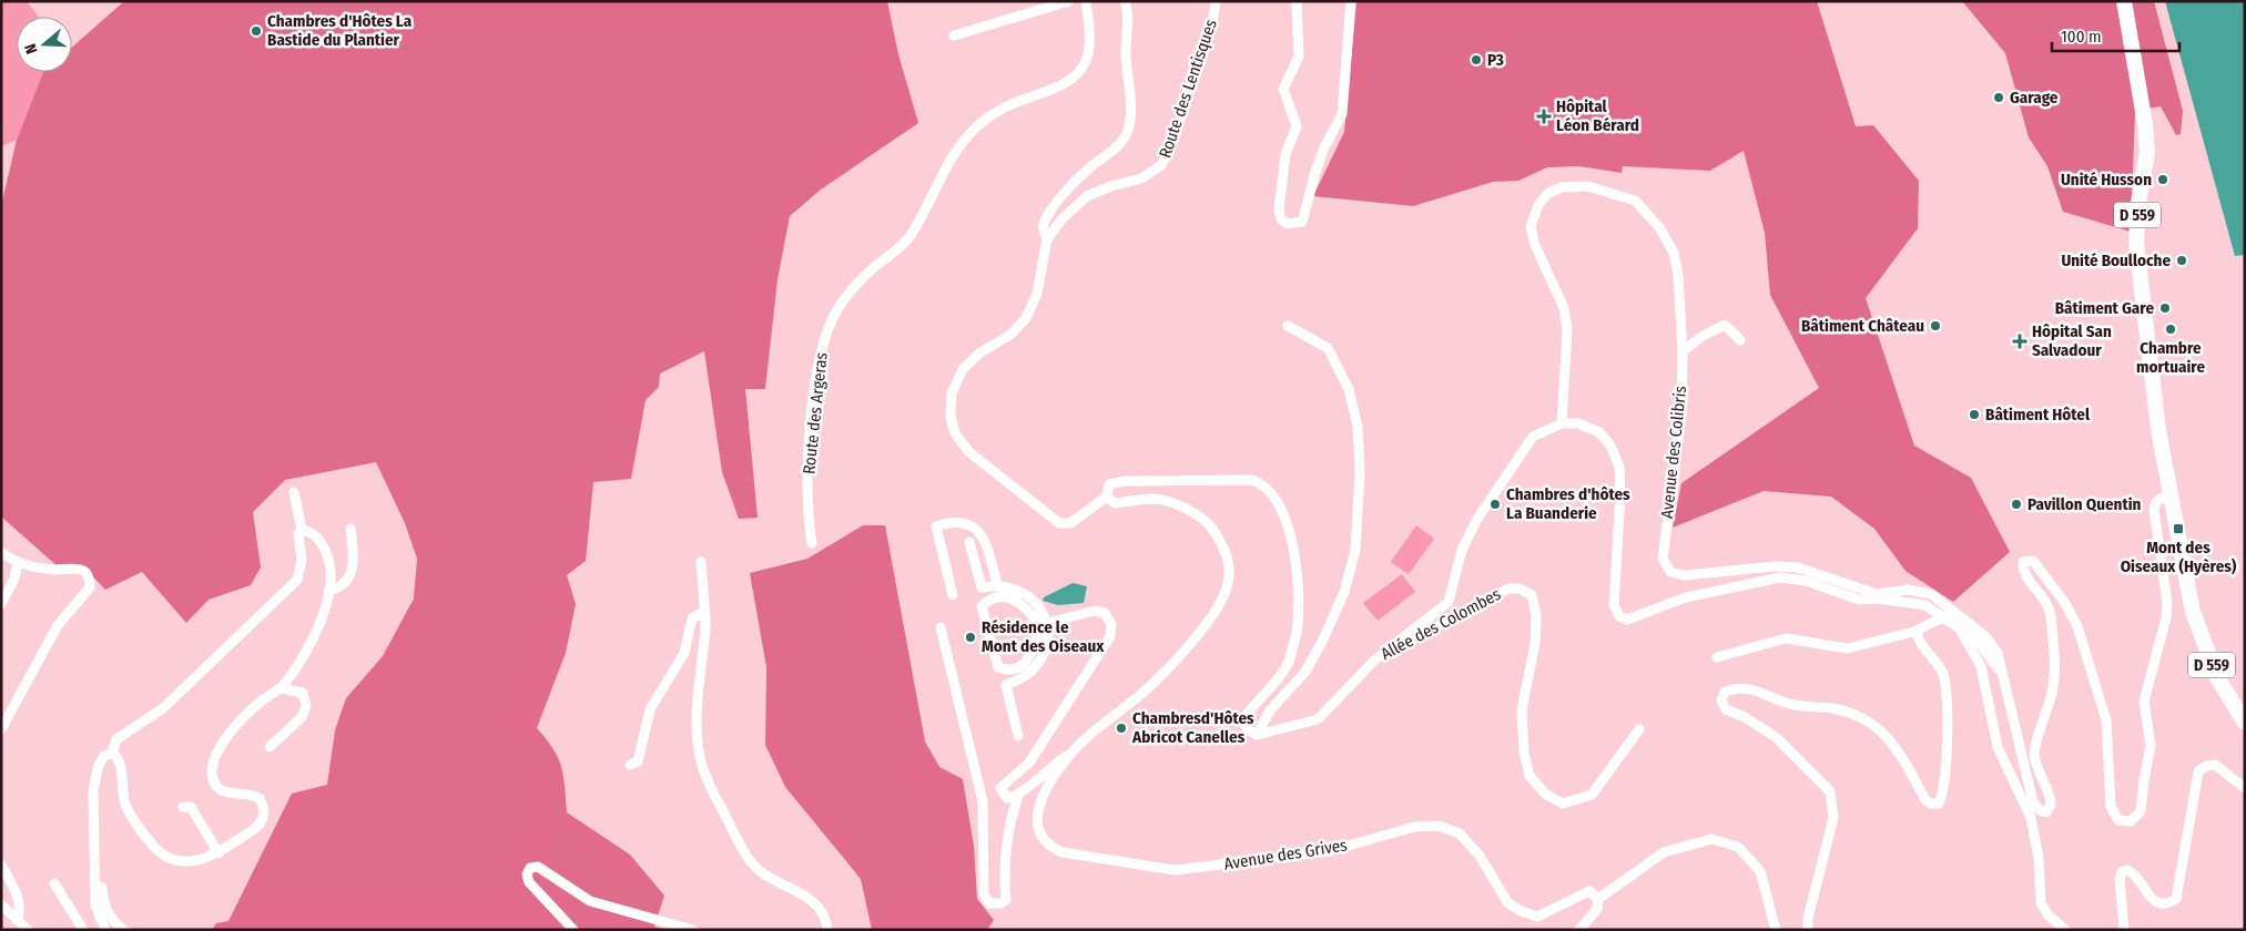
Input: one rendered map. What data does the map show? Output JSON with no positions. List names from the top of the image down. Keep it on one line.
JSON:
{"streets":{"main road":["D 559"],"street":["Route des Lentisques","Route des Argeras","Avenue des Colibris","Allée des Colombes","Avenue des Grives"]},"places":{"other":["Chambres d'Hôtes La Bastide du Plantier","P3","Garage","Unité Husson","Unité Boulloche","Bâtiment Gare","Bâtiment Château","Chambre mortuaire","Bâtiment Hôtel","Chambres d'hôtes La Buanderie","Pavillon Quentin","Résidence le Mont des Oiseaux","Chambresd'Hôtes Abricot Canelles"],"health":["Hôpital Léon Bérard","Hôpital San Salvadour"],"transit":["Mont des Oiseaux (Hyères)"]},"scale_bar":"100 m","north":"left"}
